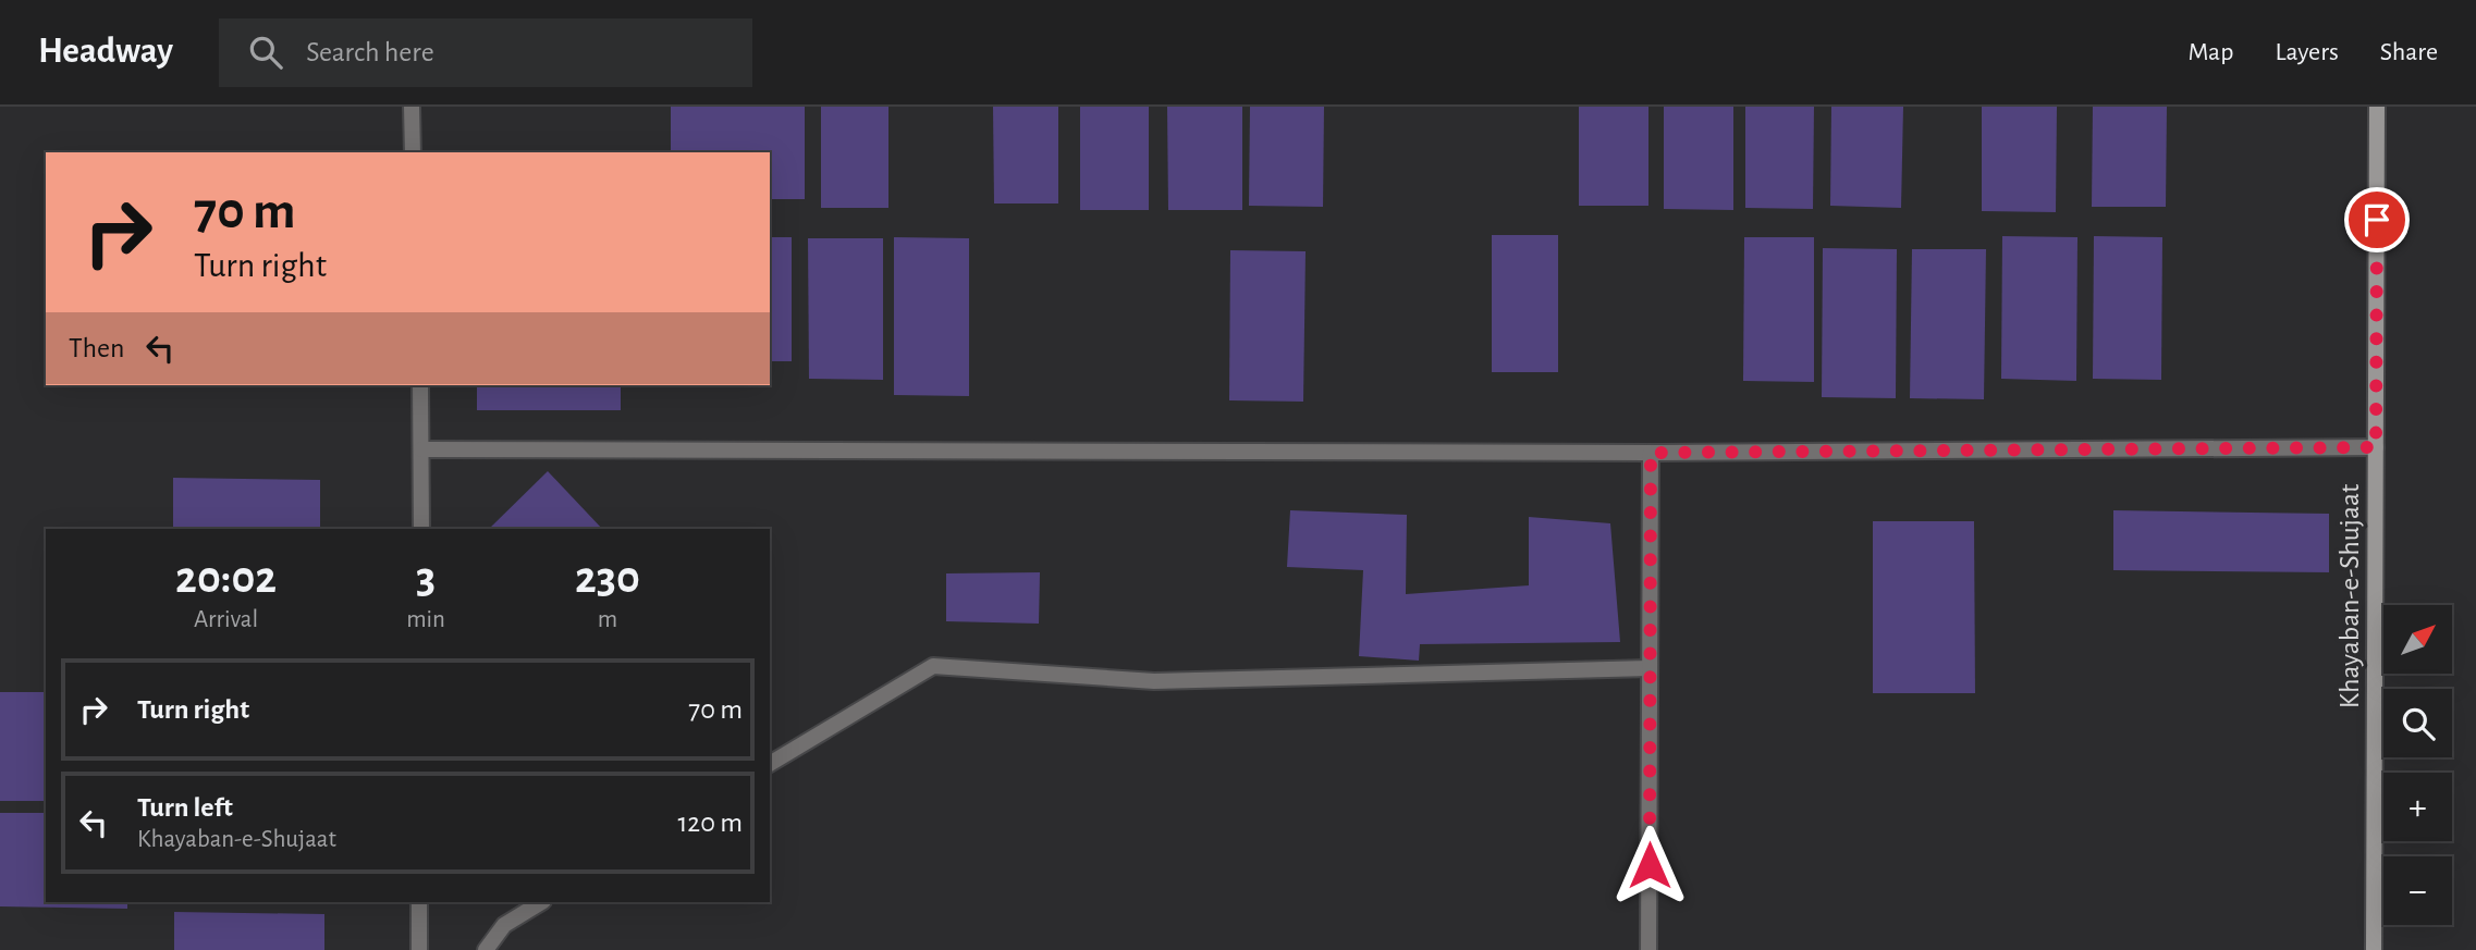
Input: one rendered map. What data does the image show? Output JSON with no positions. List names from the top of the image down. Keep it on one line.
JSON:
{"streets":{"main road":["Khayaban-e-Shujaat"]},"north":"top right","page":{"header":"Headway","search":"Search here","nav":["Map","Layers","Share"],"turn":["70 m","Turn right"],"then":"Then","eta":["20:02","Arrival","3","min","230","m"],"map_buttons":["+","−"],"list":[{"name":"Turn right","value":"70 m"},{"name":"Turn left","note":"Khayaban-e-Shujaat","value":"120 m"}]}}
